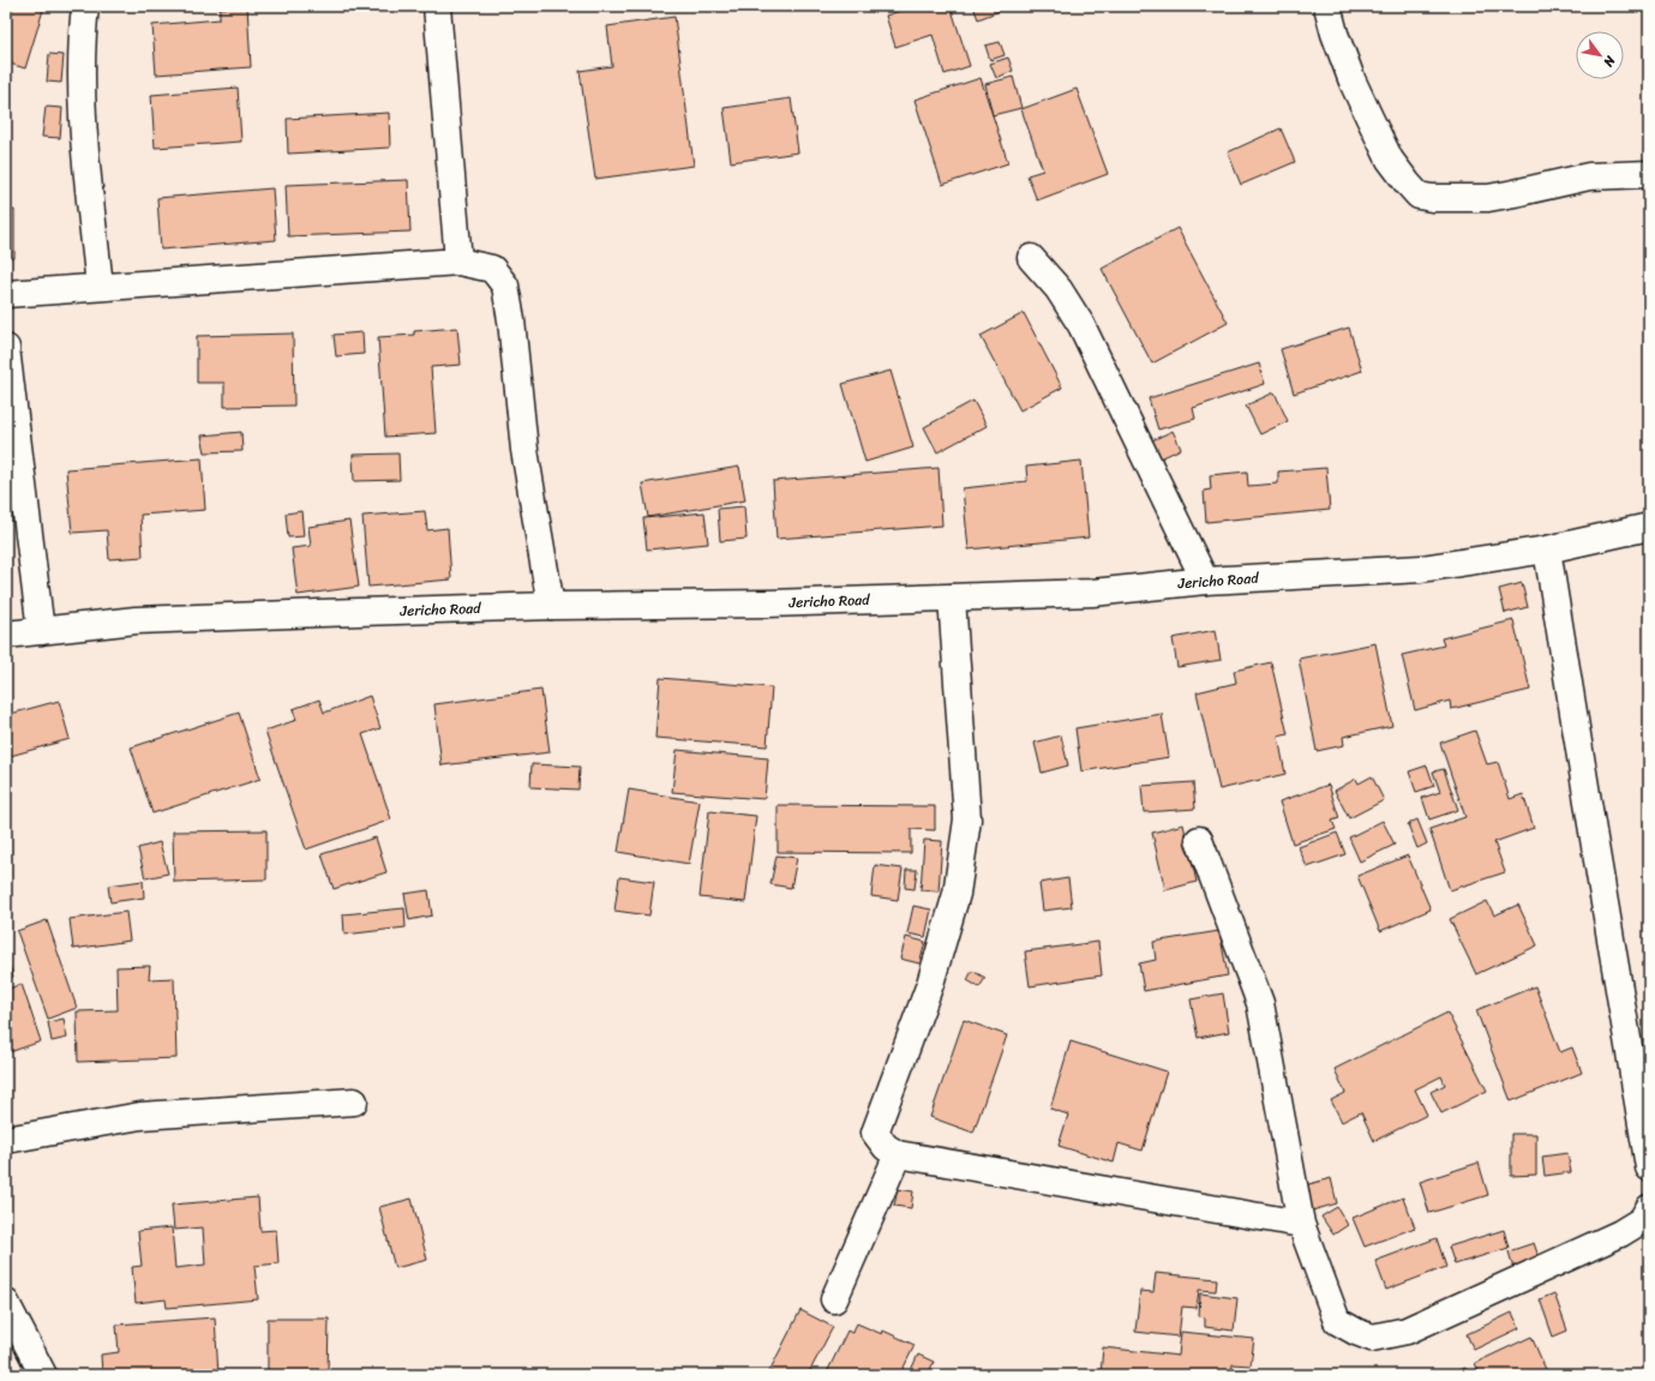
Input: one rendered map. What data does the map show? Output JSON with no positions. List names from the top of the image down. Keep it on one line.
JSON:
{"streets":{"street":["Jericho Road"]},"north":"bottom right"}
